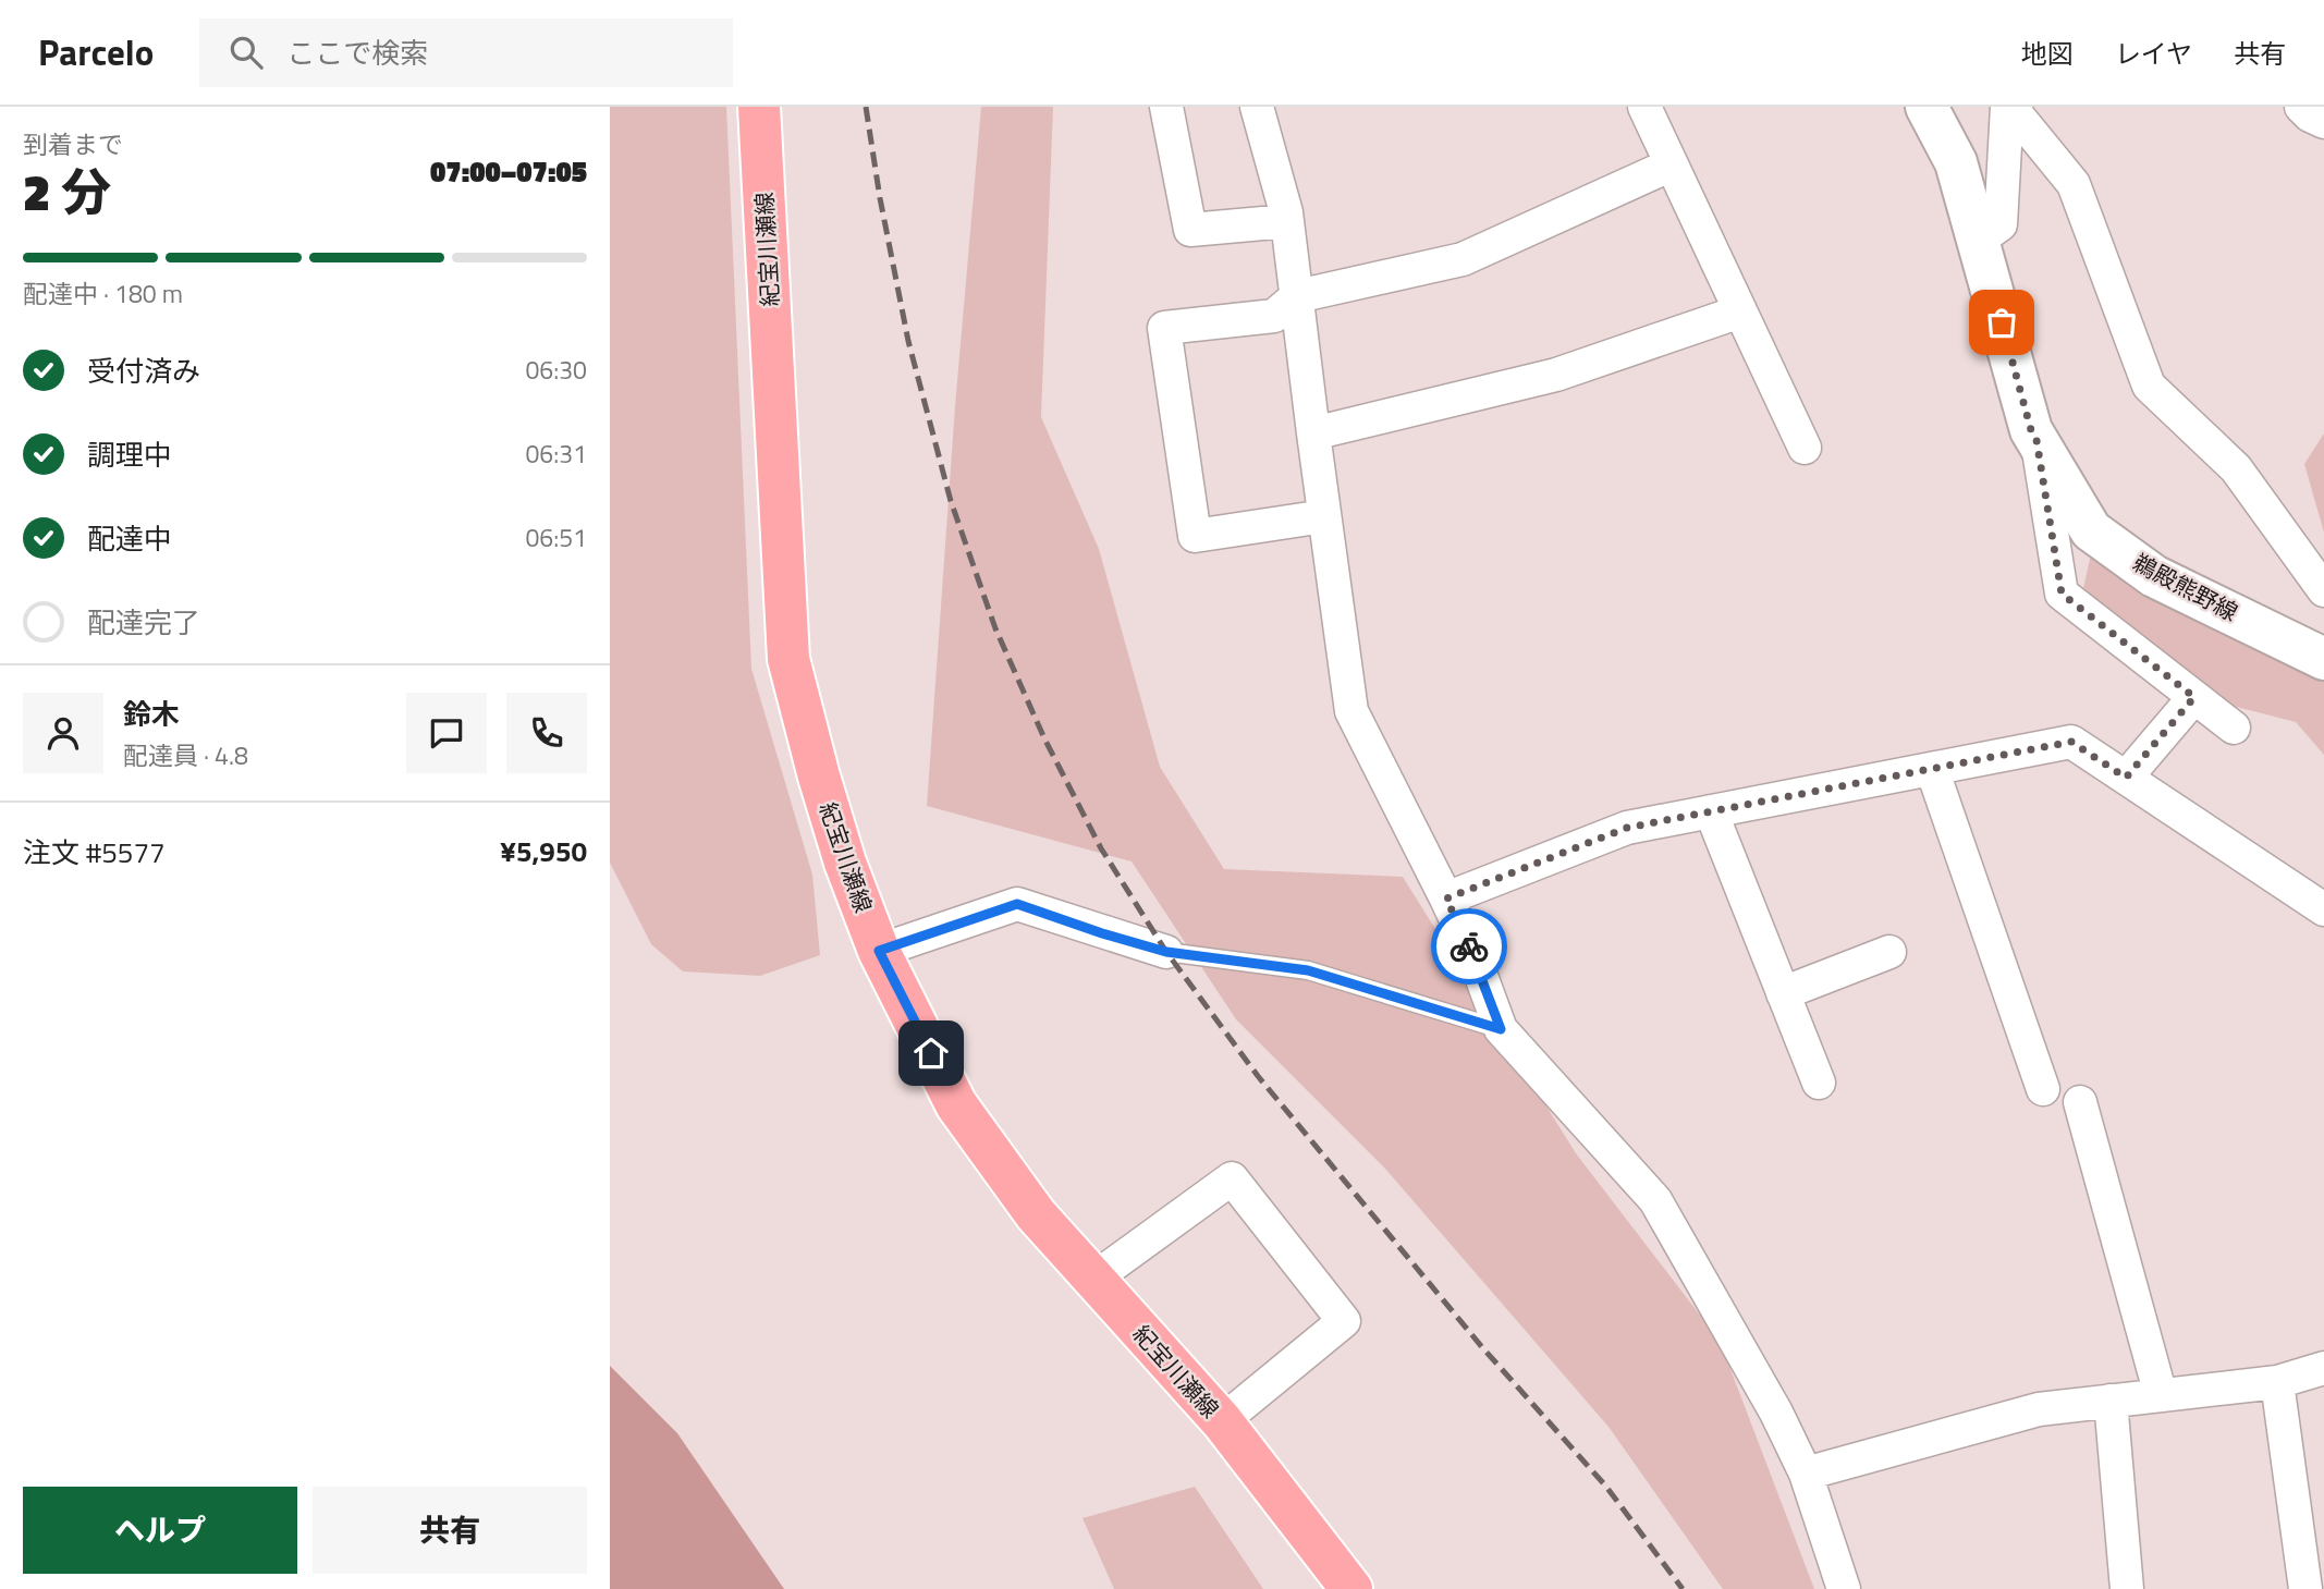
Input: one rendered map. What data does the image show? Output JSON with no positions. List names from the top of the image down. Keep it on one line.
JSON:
{"streets":{"main road":["紀宝川瀬線","鵜殿熊野線"]},"page":{"header":"Parcelo","search":"ここで検索","nav":["地図","レイヤ","共有"],"heading":["2 分","到着まで","07:00–07:05"],"panel":["鈴木","配達員 · 4.8","注文 #5577","¥5,950"],"bar":"配達中 · 180 m","list":[["受付済み","06:30"],["調理中","06:31"],["配達中","06:51"],"配達完了"],"buttons":["ヘルプ","共有"]}}
